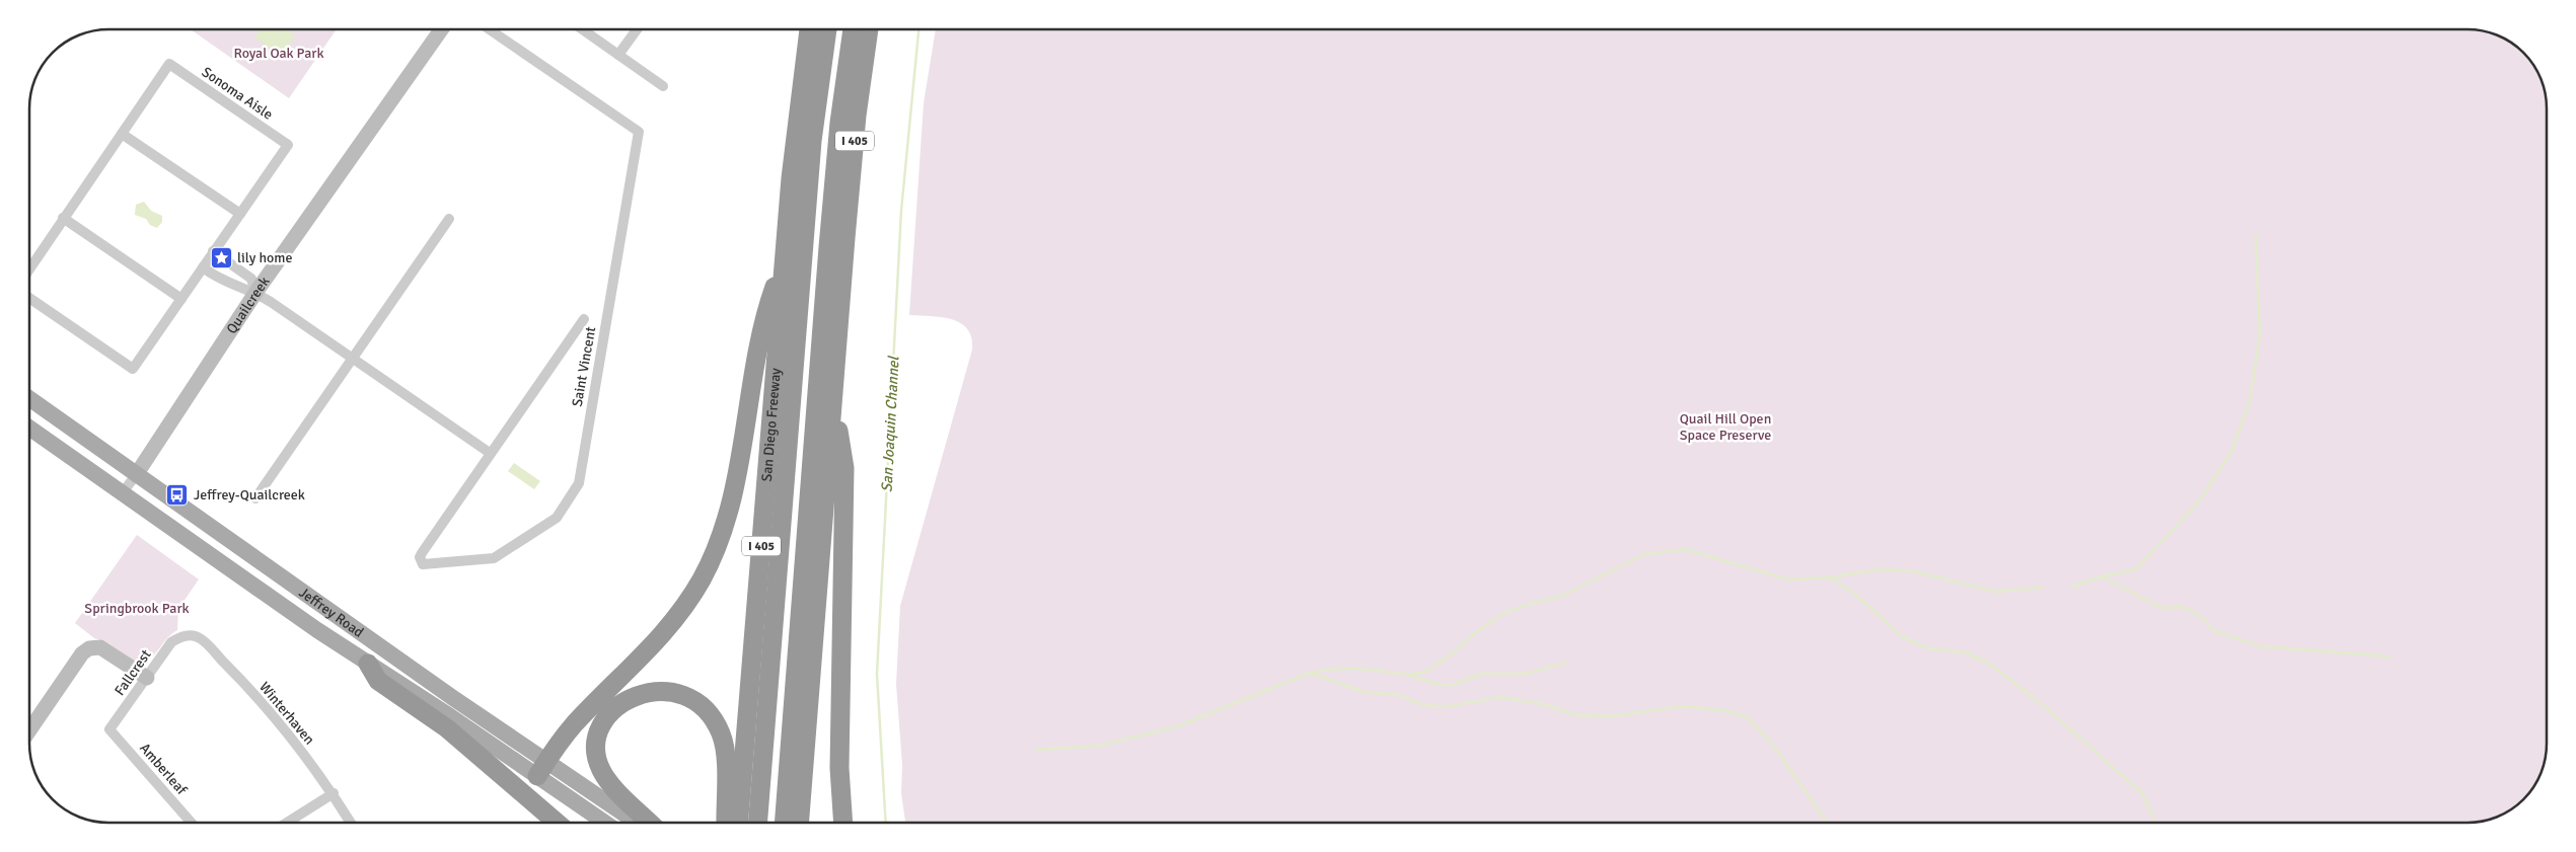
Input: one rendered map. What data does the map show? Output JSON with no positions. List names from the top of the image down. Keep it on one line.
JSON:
{"streets":{"highway":["I 405","San Diego Freeway"],"main road":["Jeffrey Road"],"street":["Sonoma Aisle","Quailcreek","Saint Vincent","Fallcrest","Winterhaven","Amberleaf"]},"crossings":[["Quailcreek","Jeffrey Road"],["Fallcrest","Winterhaven"],["Fallcrest","Amberleaf"]],"water":["San Joaquin Channel"],"parks":["Royal Oak Park","Quail Hill Open Space Preserve","Springbrook Park"],"places":{"place":["lily home"],"bus stop":["Jeffrey-Quailcreek"]}}
